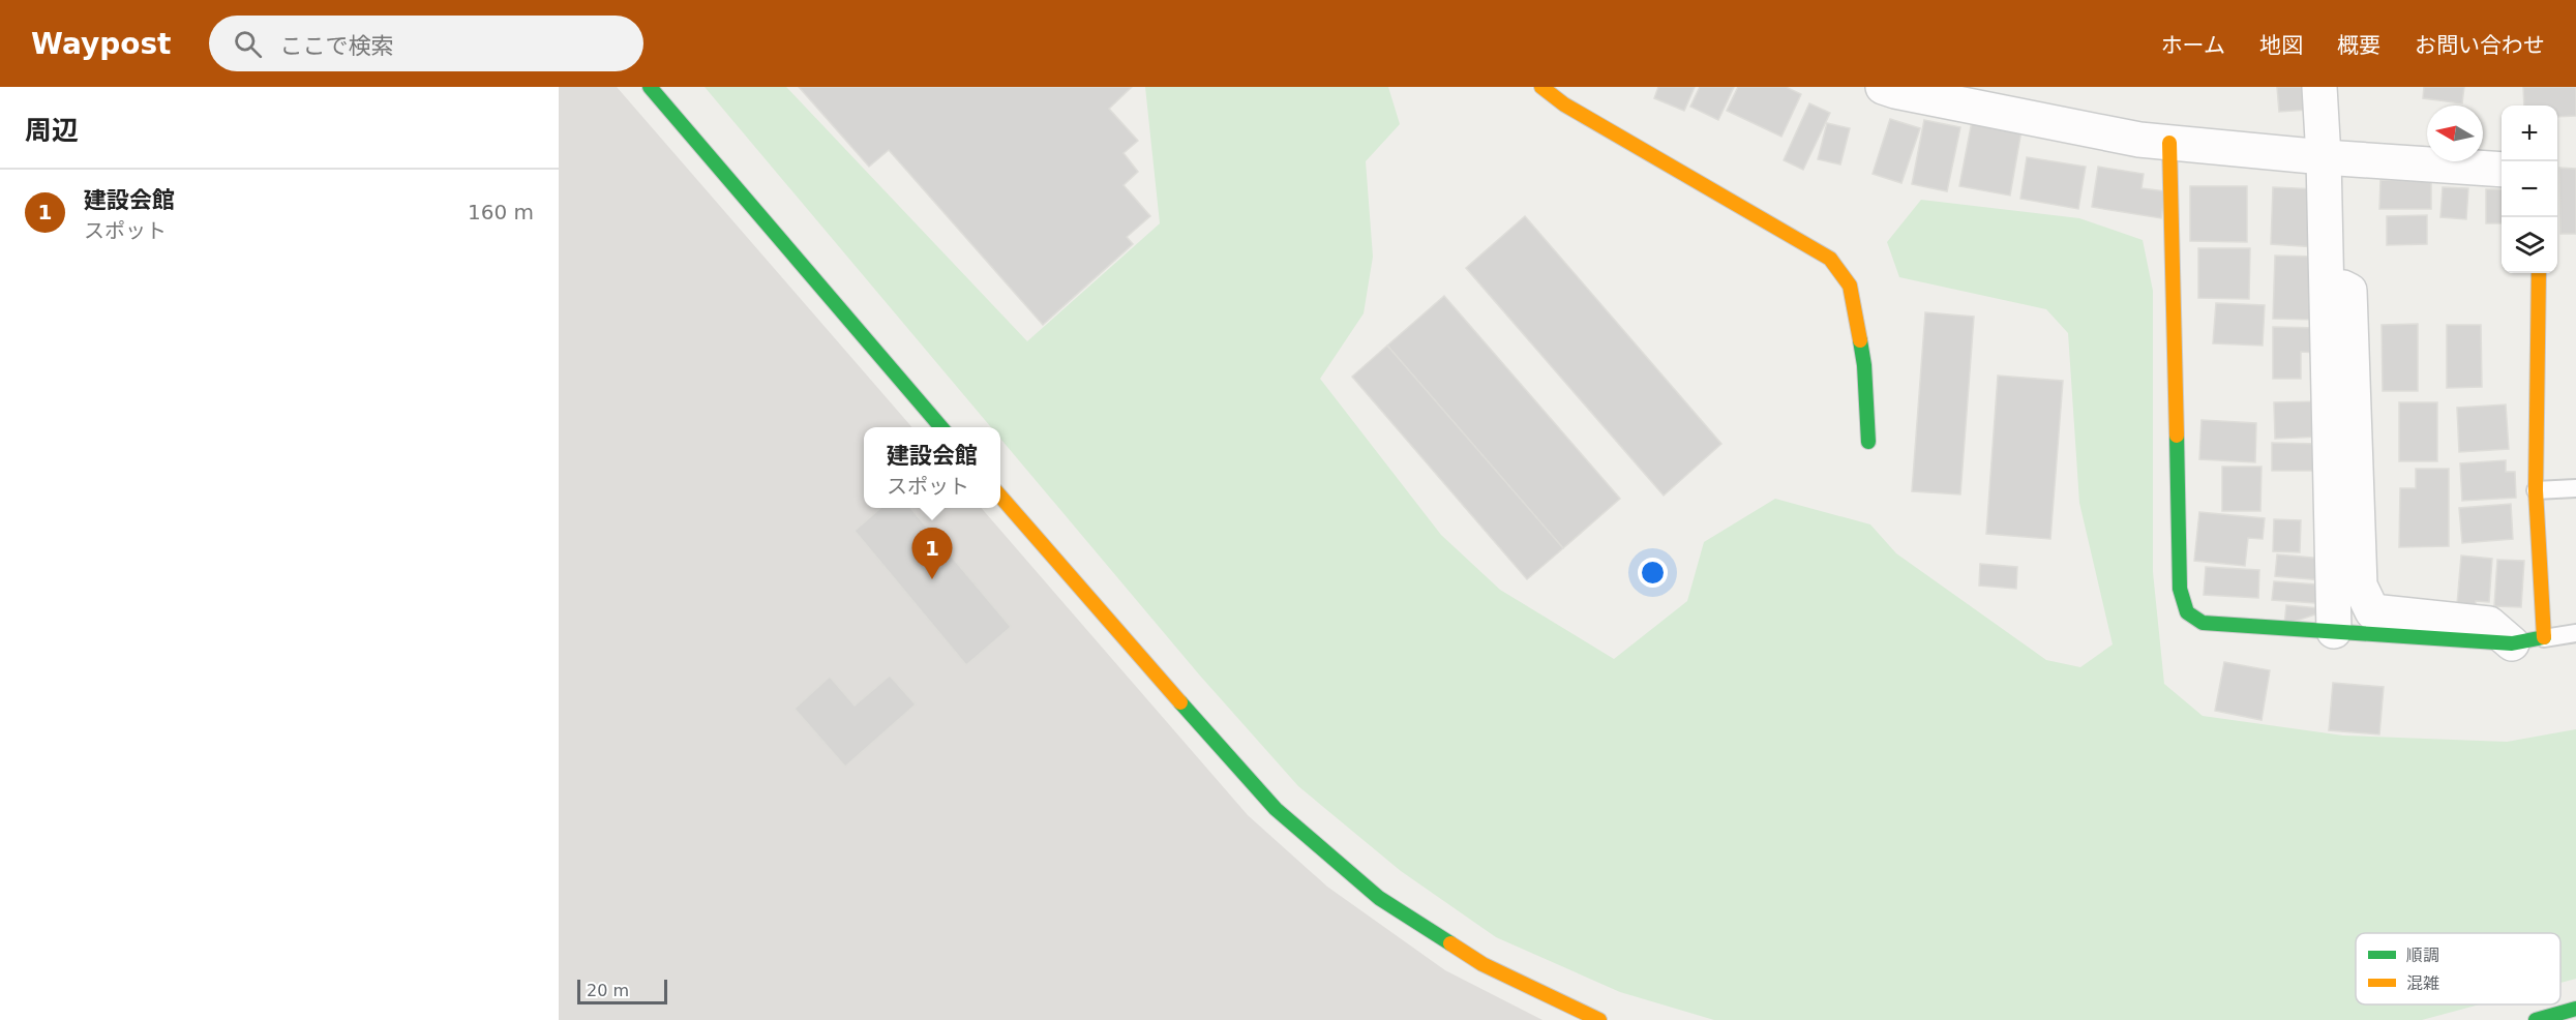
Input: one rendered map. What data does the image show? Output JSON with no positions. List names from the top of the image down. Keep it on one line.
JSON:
{"legend":["順調","混雑"],"scale_bar":"20 m","north":"left","page":{"header":"Waypost","search":"ここで検索","nav":["ホーム","地図","概要","お問い合わせ"],"heading":"周辺","map_buttons":["+","−"],"list":[{"mark":"1","name":"建設会館","note":"スポット","value":"160 m"}],"popup":["建設会館","スポット"],"pins":"1","scale":"20 m"}}
